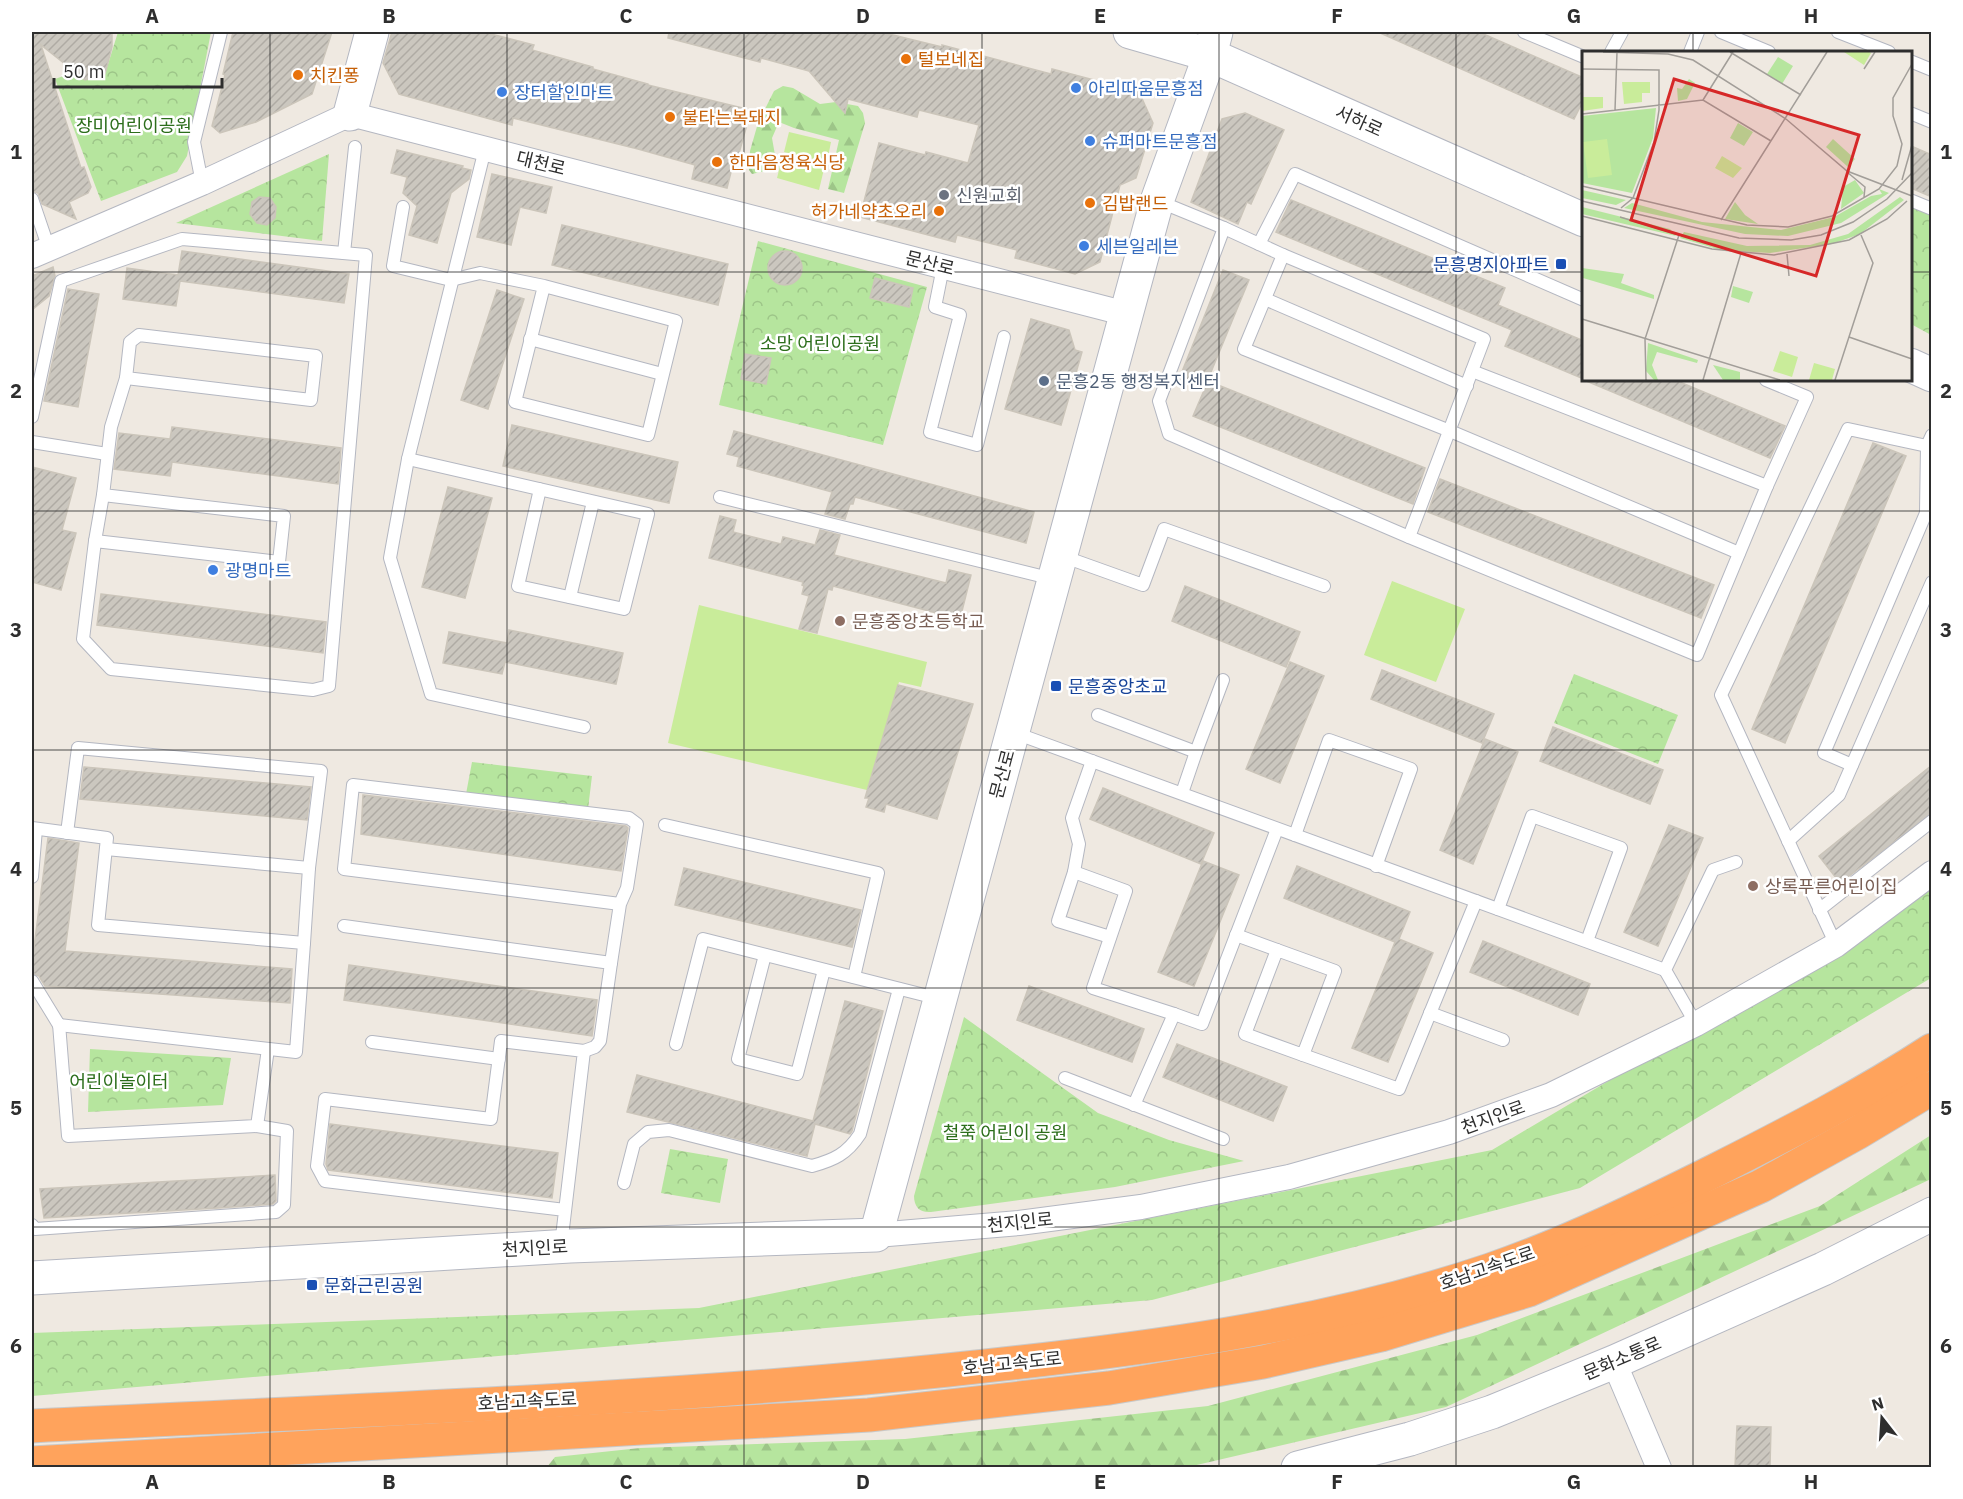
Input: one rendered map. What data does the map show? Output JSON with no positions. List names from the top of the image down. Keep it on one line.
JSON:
{"streets":{"highway":["호남고속도로"],"street":["서하로","대천로","문산로","천지인로","문화소통로"]},"crossings":[["서하로","문산로"],["대천로","문산로"],["문산로","천지인로"]],"parks":["장미어린이공원","소망 어린이공원","어린이놀이터","철쭉 어린이 공원"],"places":{"other":["털보네집","치킨퐁","아리따움문흥점","장터할인마트","불타는복돼지","슈퍼마트문흥점","한마음정육식당","신원교회","김밥랜드","허가네약초오리","세븐일레븐","문흥2동 행정복지센터","광명마트","문흥중앙초등학교","상록푸른어린이집"],"transit":["문흥명지아파트","문흥중앙초교","문화근린공원"]},"scale_bar":"50 m","north":"top","grid":{"columns":["A","B","C","D","E","F","G","H"],"rows":["1","2","3","4","5","6"]}}
